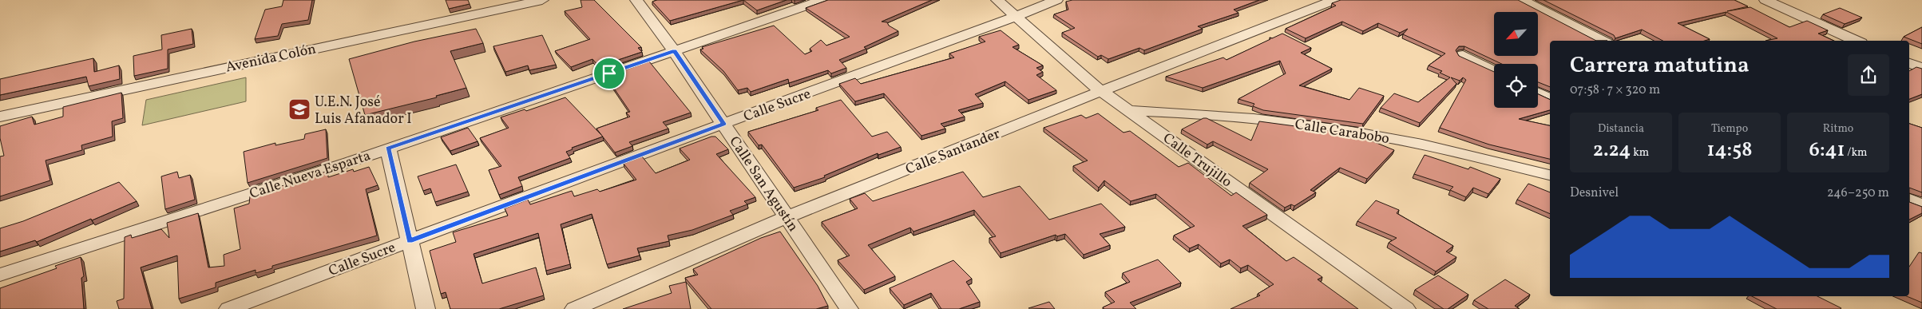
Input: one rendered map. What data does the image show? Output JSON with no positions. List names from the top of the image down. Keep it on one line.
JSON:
{"streets":{"street":["Avenida Colón","Calle Sucre","Calle Carabobo","Calle Santander","Calle Trujillo","Calle Nueva Esparta","Calle San Agustín"]},"crossings":[["Calle Sucre","Calle Trujillo"],["Calle Sucre","Calle San Agustín"],["Calle Carabobo","Calle Trujillo"],["Calle Santander","Calle Trujillo"],["Calle Santander","Calle San Agustín"],["Calle Nueva Esparta","Calle San Agustín"]],"places":{"school or university":["U.E.N. José Luis Afanador I"]},"north":"bottom left","page":{"heading":["Carrera matutina","07:58 · 7 × 320 m"],"stats":[["Distancia","2.24 km"],["Tiempo","14:58"],["Ritmo","6:41 /km"]],"chart":["Desnivel","246–250 m"]}}
